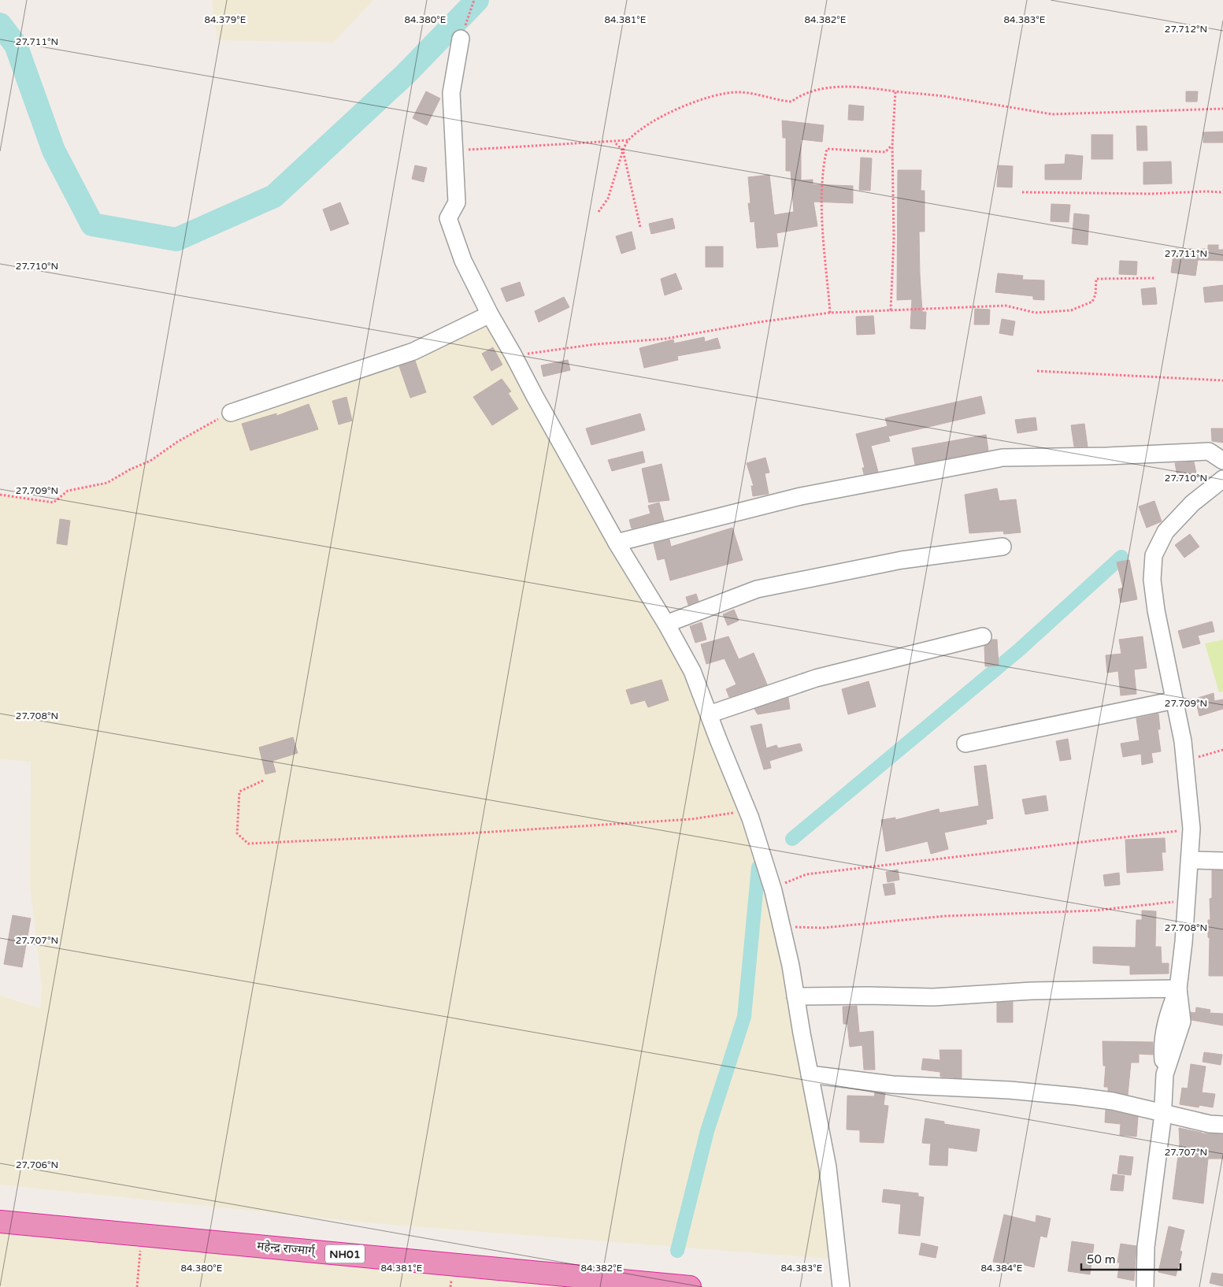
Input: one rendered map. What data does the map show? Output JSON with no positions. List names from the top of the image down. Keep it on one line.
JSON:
{"streets":{"highway":["महेन्द्र राज्मार्ग्","NH01"]},"scale_bar":"50 m","coordinates":["84.379°E","84.380°E","84.381°E","84.382°E","84.383°E","27.712°N","27.711°N","27.710°N","27.709°N","27.708°N","27.707°N","27.706°N","84.384°E"]}
